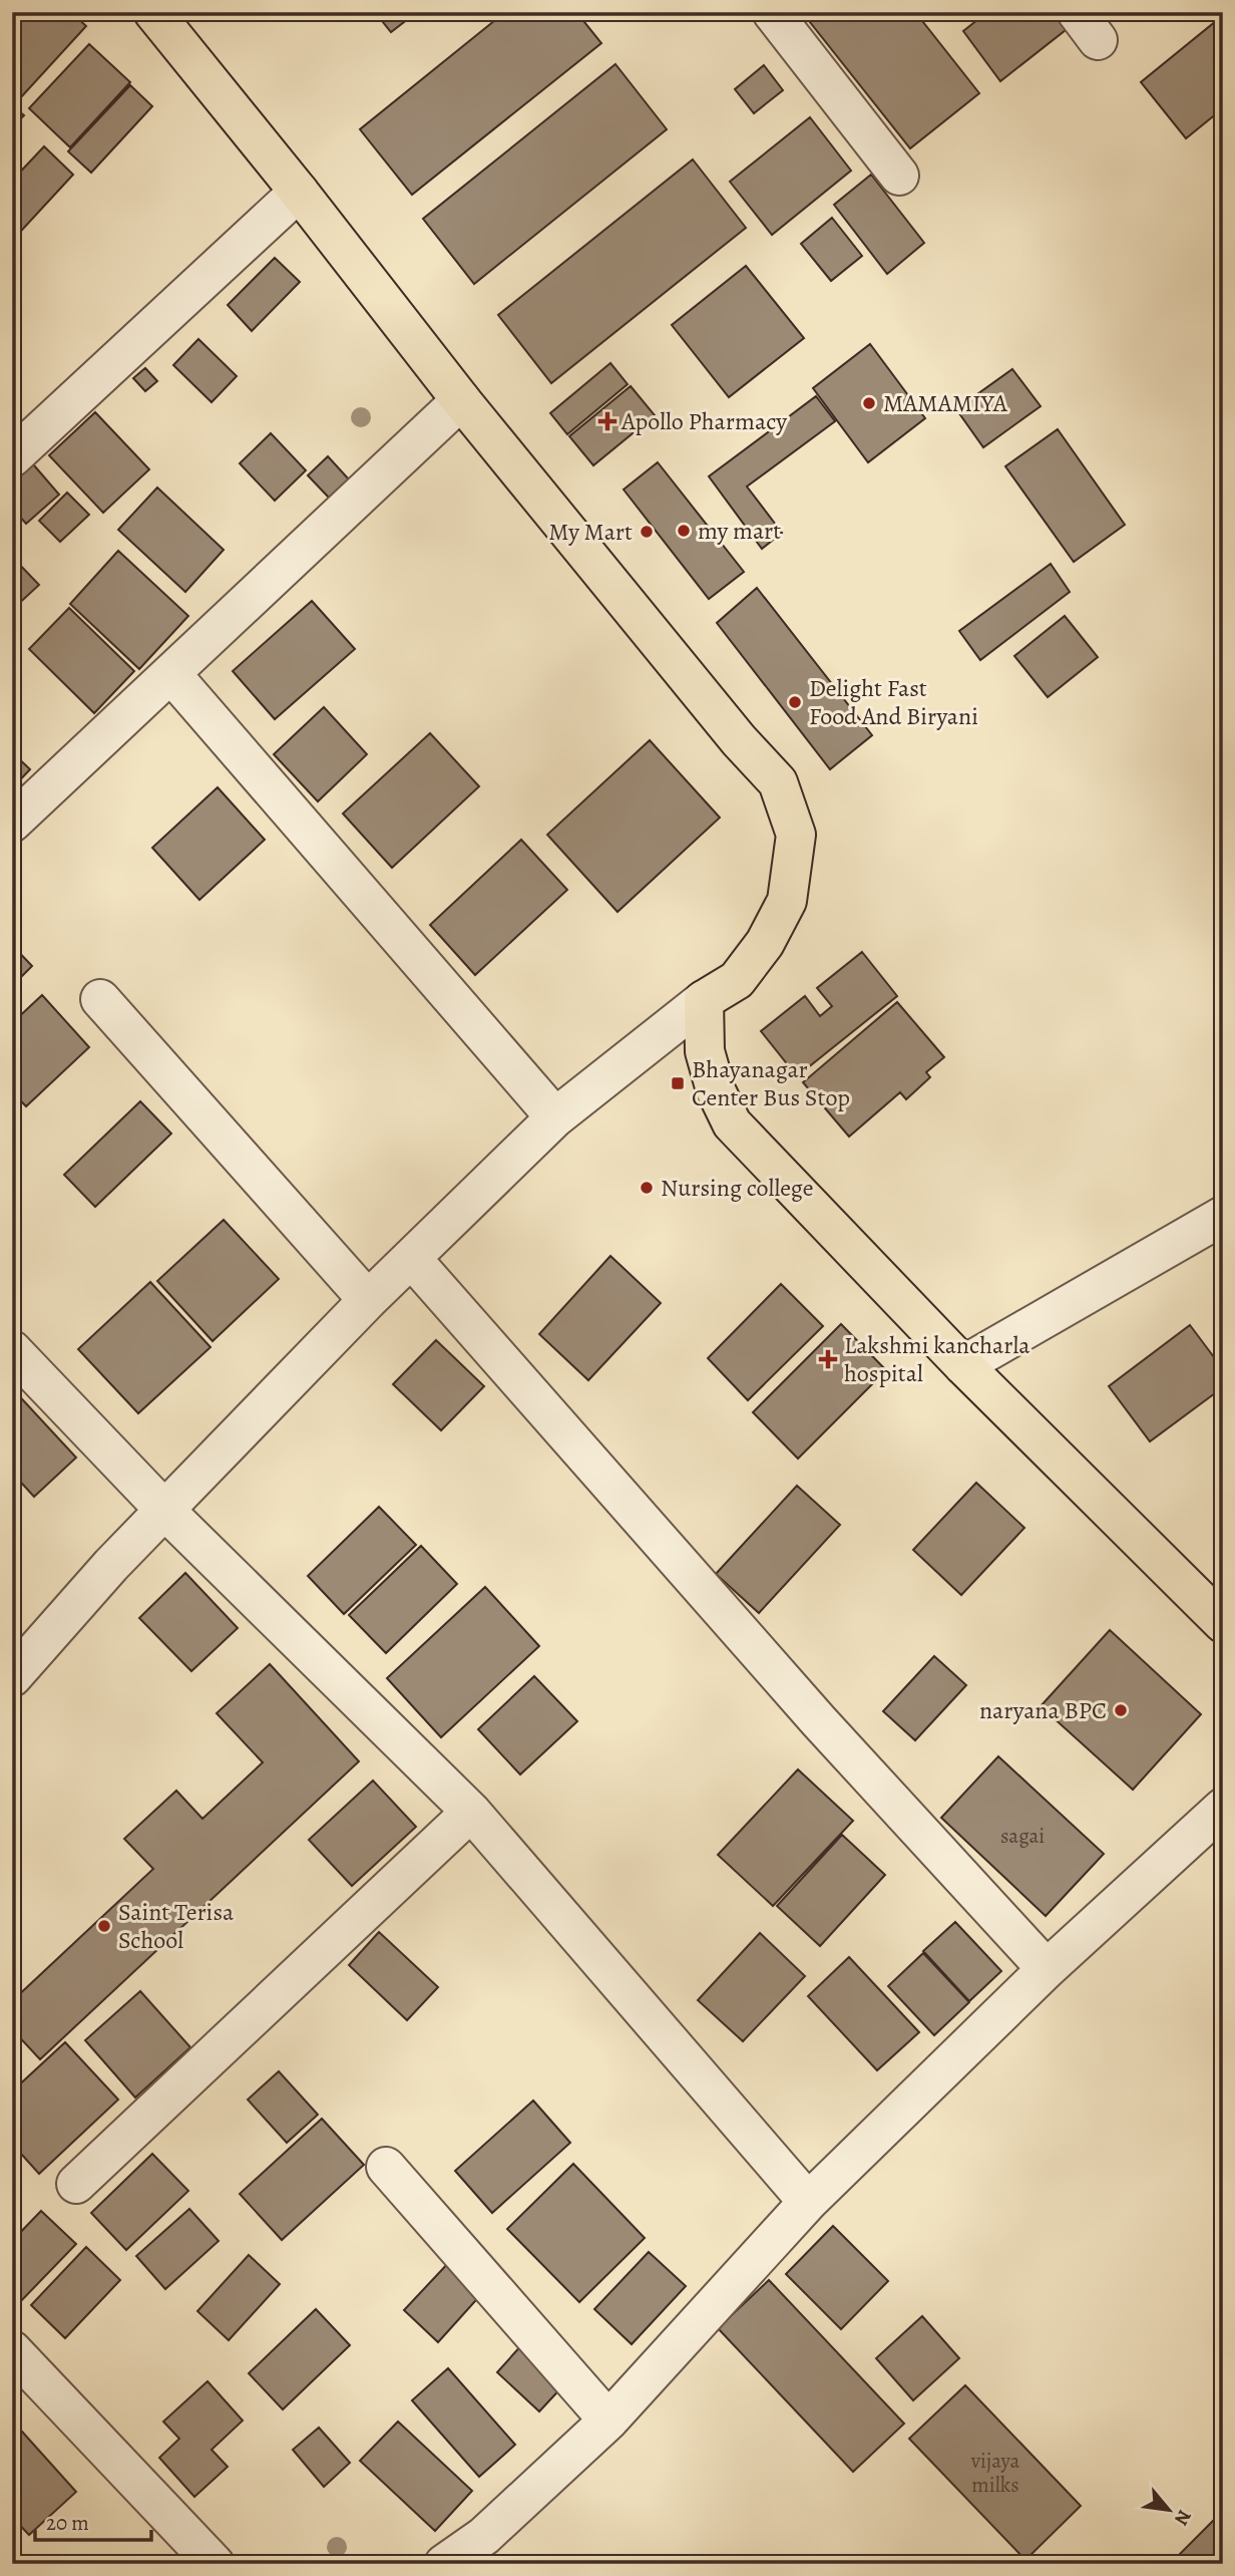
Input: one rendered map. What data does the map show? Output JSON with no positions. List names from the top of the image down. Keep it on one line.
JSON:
{"places":{"other":["MAMAMIYA","my mart","My Mart","Delight Fast Food And Biryani","Nursing college","naryana BPC","Saint Terisa School"],"health":["Apollo Pharmacy","Lakshmi kancharla hospital"],"transit":["Bhayanagar Center Bus Stop"]},"house_numbers":["sagai","vijaya milks"],"scale_bar":"20 m","north":"bottom right"}
